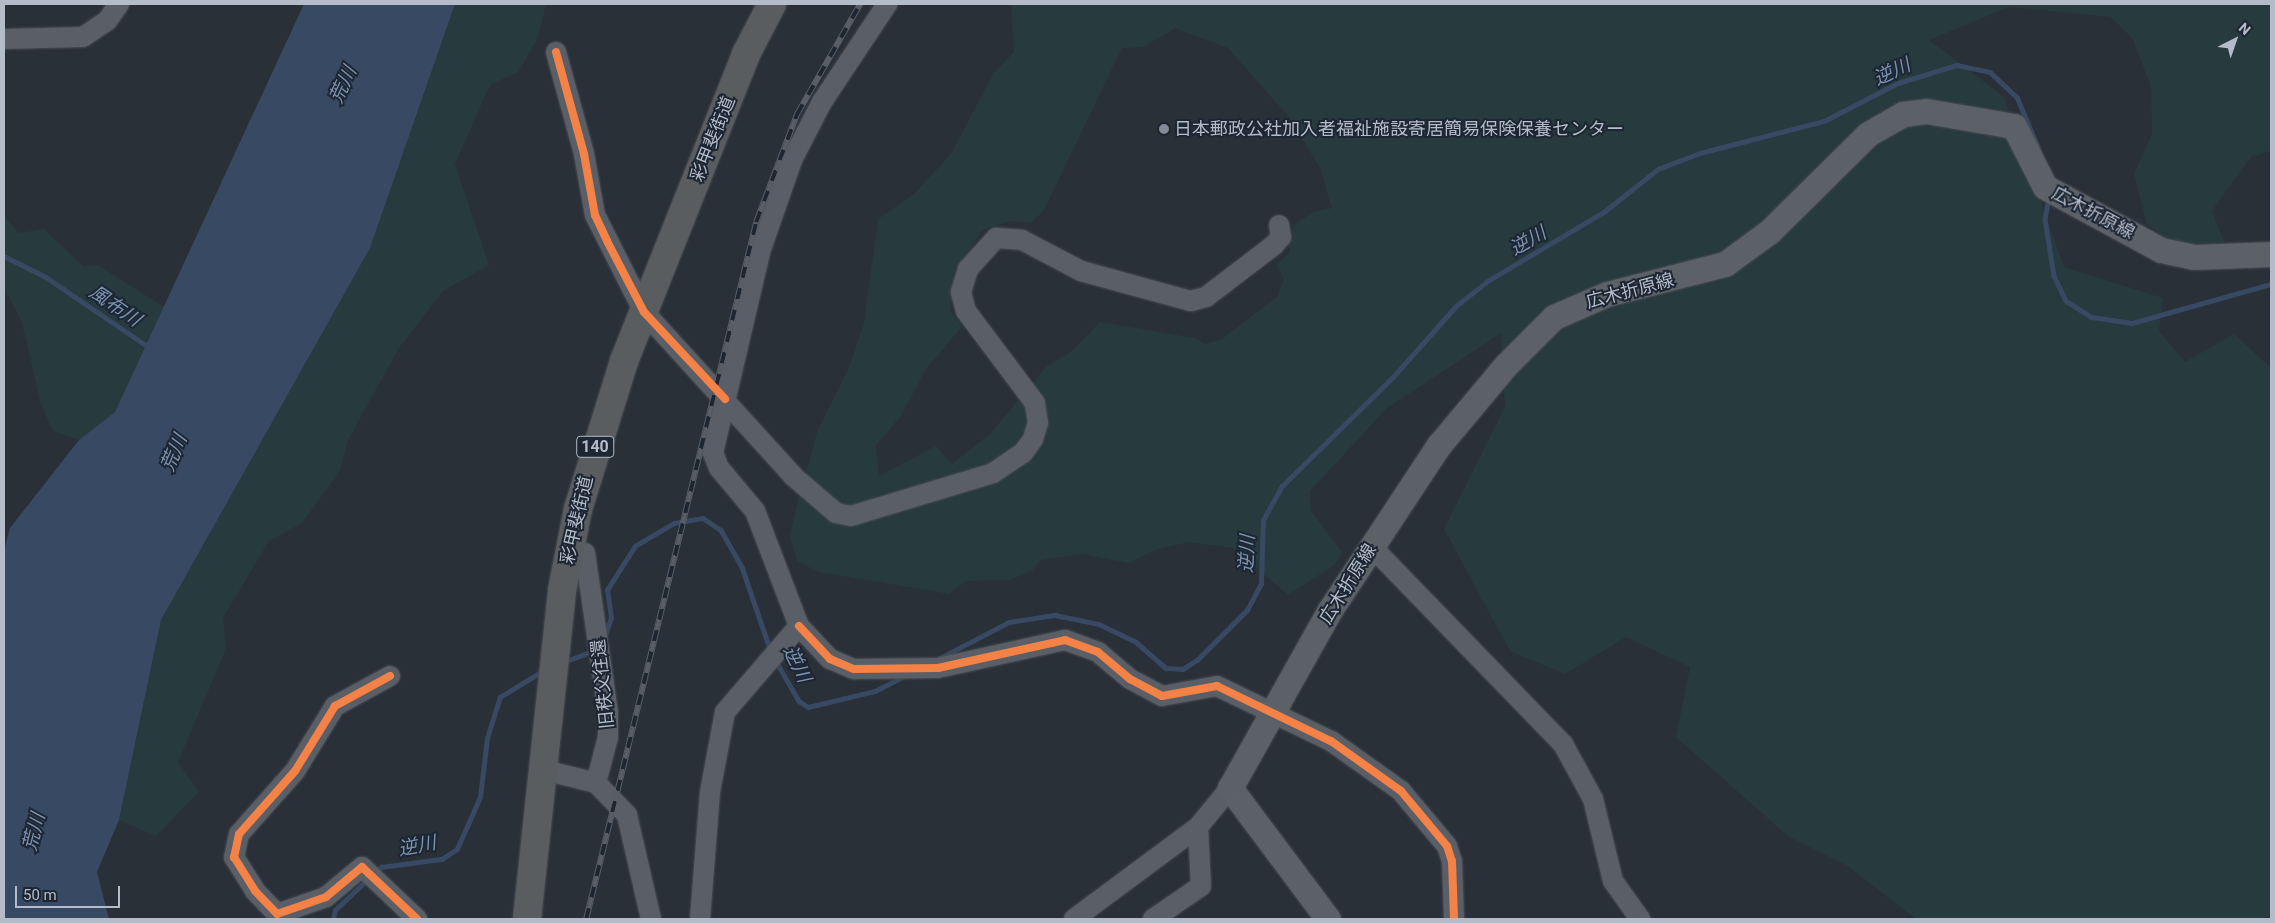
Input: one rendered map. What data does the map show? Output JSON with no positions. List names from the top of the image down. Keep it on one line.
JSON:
{"streets":{"highway":["彩甲斐街道","140"],"main road":["広木折原線"],"street":["旧秩父往還"]},"water":["逆川","荒川","風布川"],"places":["日本郵政公社加入者福祉施設寄居簡易保険保養センター"],"scale_bar":"50 m","north":"top right"}
